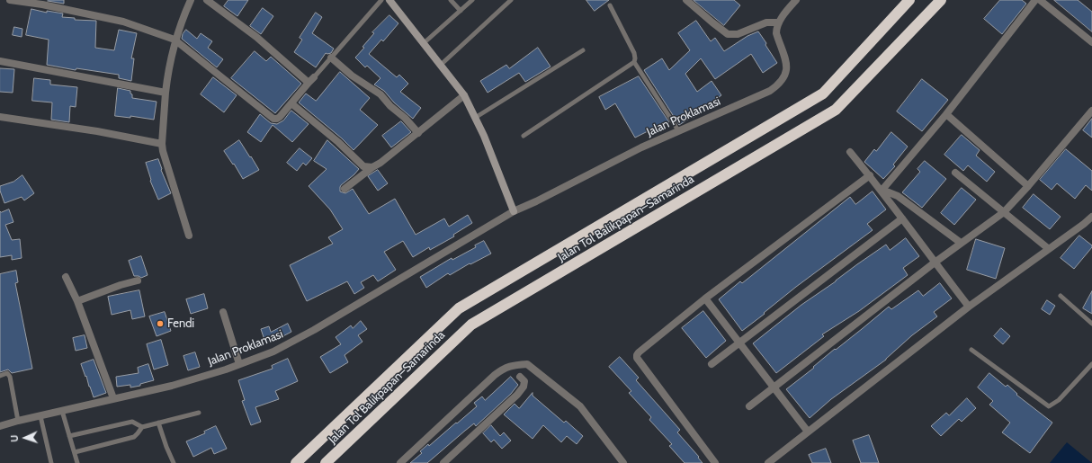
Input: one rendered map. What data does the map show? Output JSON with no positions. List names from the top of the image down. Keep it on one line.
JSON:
{"streets":{"highway":["Jalan Tol Balikpapan–Samarinda"],"street":["Jalan Proklamasi"]},"places":["Fendi"],"north":"left"}
